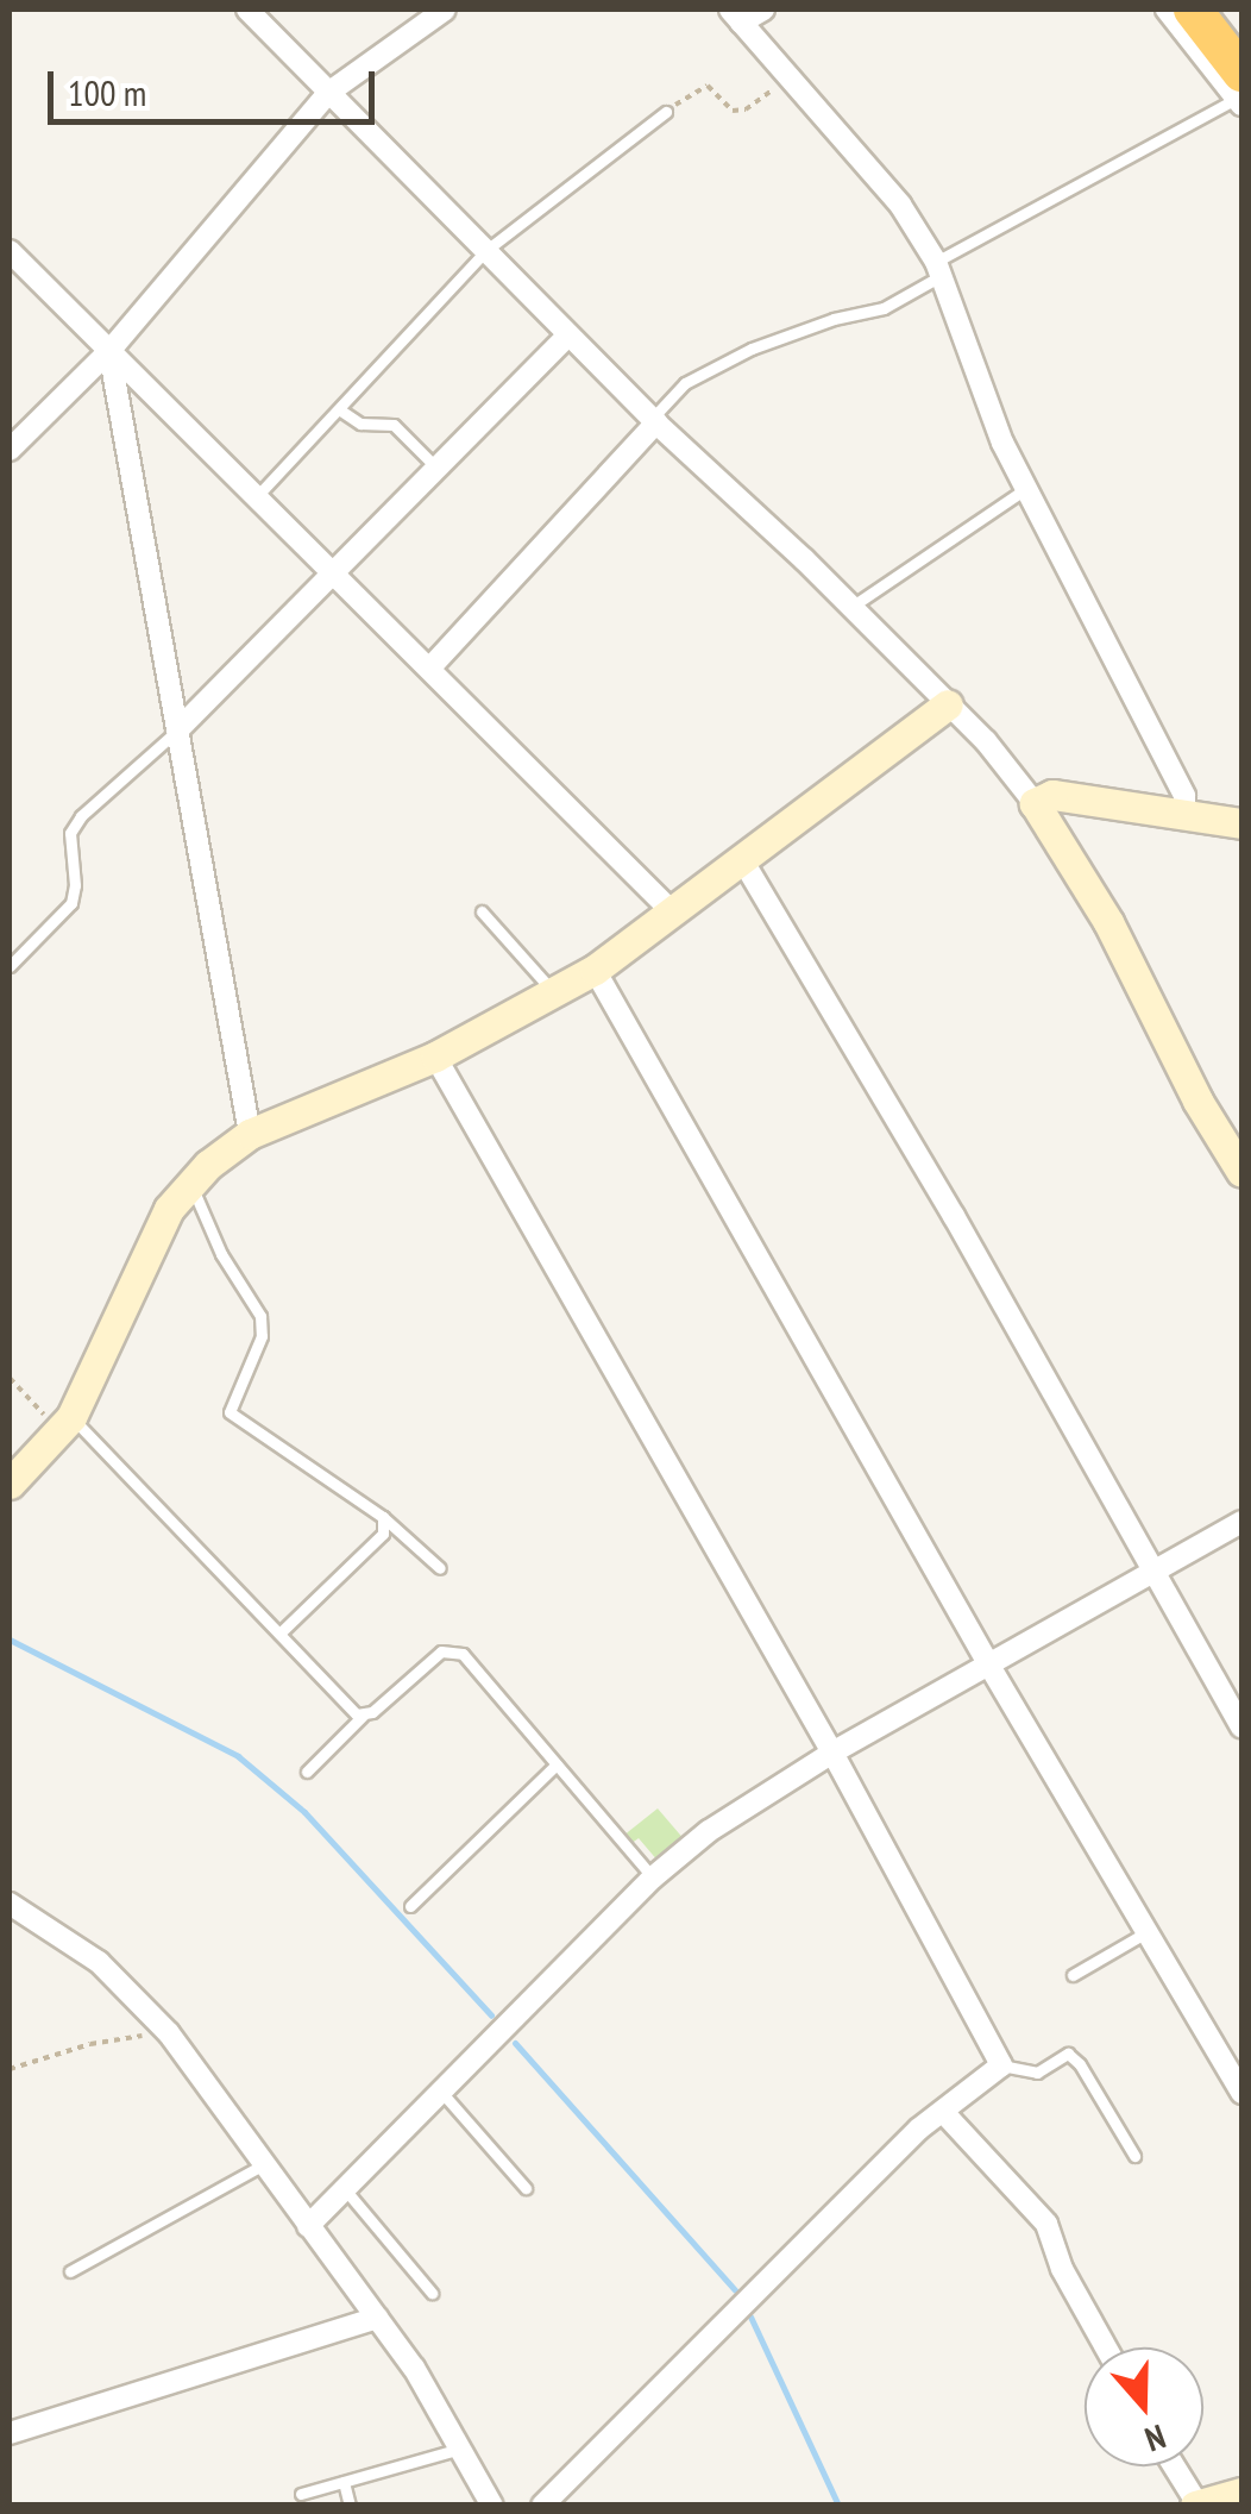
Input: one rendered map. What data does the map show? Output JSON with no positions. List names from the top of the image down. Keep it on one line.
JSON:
{"scale_bar":"100 m","north":"bottom"}
